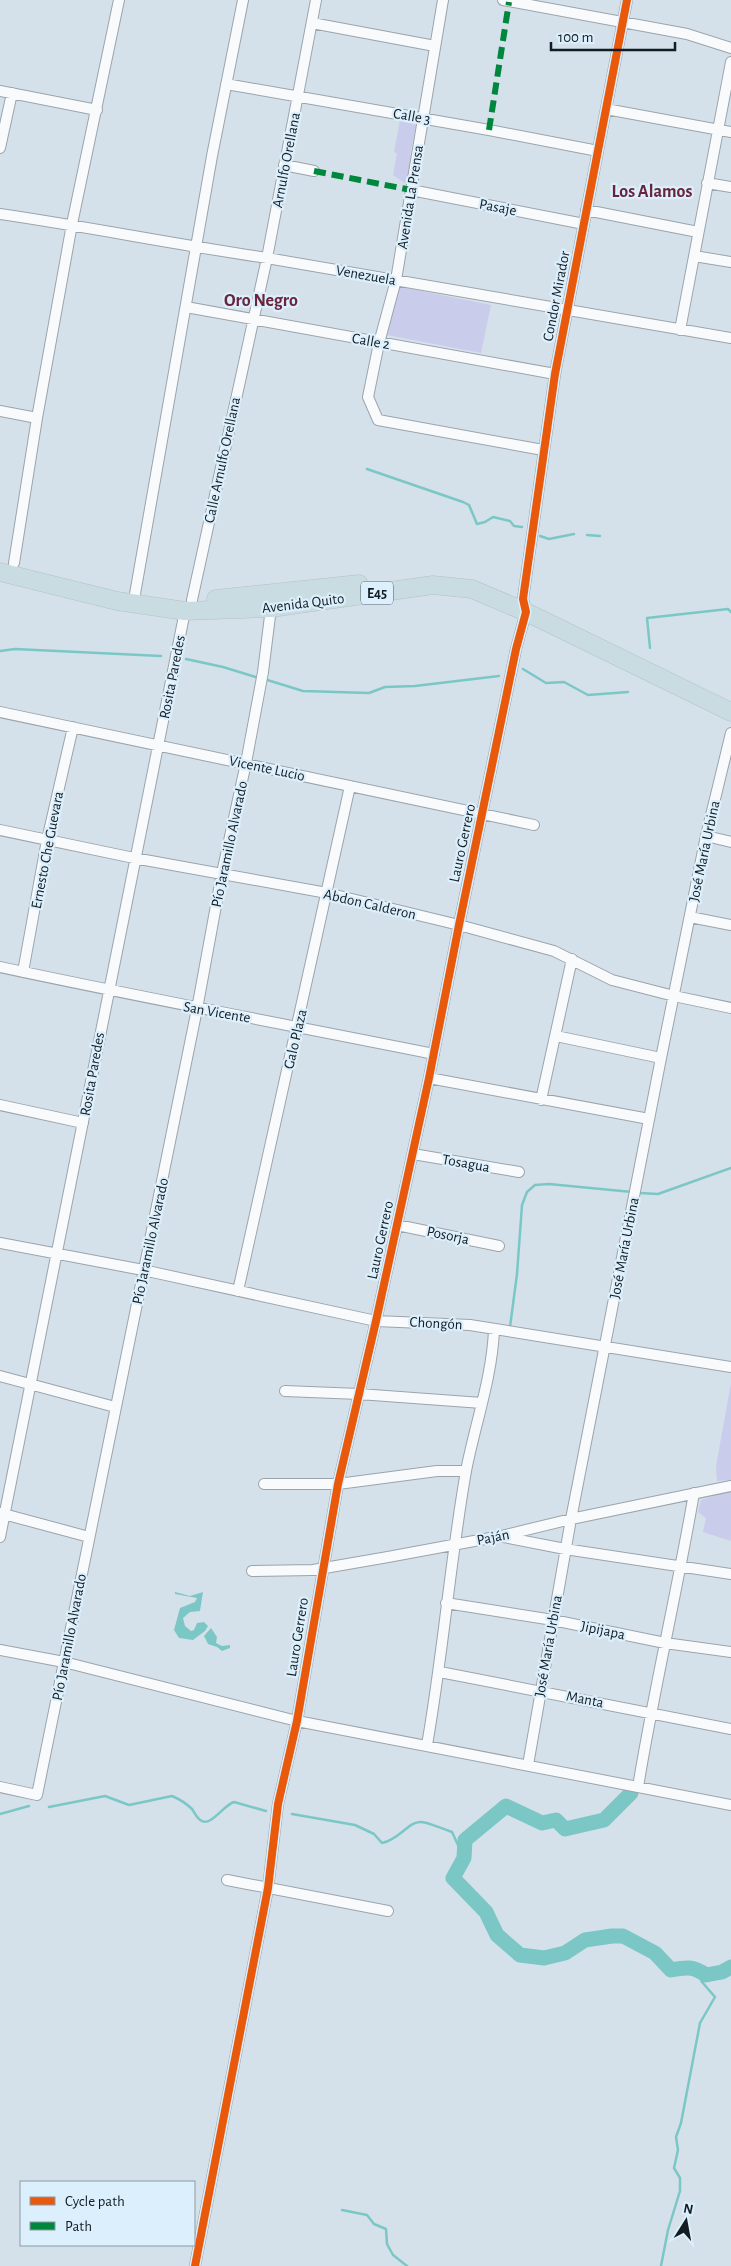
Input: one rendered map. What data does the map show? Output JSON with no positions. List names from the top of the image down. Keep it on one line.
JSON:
{"streets":{"highway":["E45","Avenida Quito"],"street":["Calle 3","Arnulfo Orellana","Avenida La Prensa","Pasaje","Venezuela","Condor Mirador","Calle 2","Calle Arnulfo Orellana","Rosita Paredes","Vicente Lucio","Lauro Gerrero","Pío Jaramillo Alvarado","Ernesto Che Guevara","José María Urbina","Abdon Calderon","San Vicente","Galo Plaza","Tosagua","Posorja","Chongón","Paján","Jipijapa","Manta"]},"crossings":[["Calle 3","Arnulfo Orellana"],["Calle 3","Avenida La Prensa"],["Calle 3","Condor Mirador"],["Arnulfo Orellana","Venezuela"],["Arnulfo Orellana","Calle 2"],["Arnulfo Orellana","Calle Arnulfo Orellana"],["Avenida La Prensa","Pasaje"],["Avenida La Prensa","Venezuela"],["Avenida La Prensa","Condor Mirador"],["Avenida La Prensa","Calle 2"],["Pasaje","Condor Mirador"],["Venezuela","Condor Mirador"],["Condor Mirador","Calle 2"],["Condor Mirador","Avenida Quito"],["Condor Mirador","Lauro Gerrero"],["Calle 2","Calle Arnulfo Orellana"],["Calle Arnulfo Orellana","Avenida Quito"],["Calle Arnulfo Orellana","Rosita Paredes"],["Avenida Quito","Rosita Paredes"],["Avenida Quito","Lauro Gerrero"],["Avenida Quito","Pío Jaramillo Alvarado"],["Rosita Paredes","Vicente Lucio"],["Rosita Paredes","Abdon Calderon"],["Rosita Paredes","San Vicente"],["Rosita Paredes","Chongón"],["Vicente Lucio","Lauro Gerrero"],["Vicente Lucio","Pío Jaramillo Alvarado"],["Vicente Lucio","Ernesto Che Guevara"],["Vicente Lucio","Galo Plaza"],["Lauro Gerrero","Abdon Calderon"],["Lauro Gerrero","San Vicente"],["Lauro Gerrero","Tosagua"],["Lauro Gerrero","Posorja"],["Lauro Gerrero","Chongón"],["Lauro Gerrero","Paján"],["Pío Jaramillo Alvarado","Abdon Calderon"],["Pío Jaramillo Alvarado","San Vicente"],["Pío Jaramillo Alvarado","Chongón"],["Ernesto Che Guevara","Abdon Calderon"],["Ernesto Che Guevara","San Vicente"],["José María Urbina","Abdon Calderon"],["José María Urbina","Chongón"],["José María Urbina","Paján"],["José María Urbina","Jipijapa"],["José María Urbina","Manta"],["Abdon Calderon","Galo Plaza"],["San Vicente","Galo Plaza"],["Galo Plaza","Chongón"]],"districts":["Los Alamos","Oro Negro"],"legend":["Cycle path","Path"],"scale_bar":"100 m","north":"top"}
